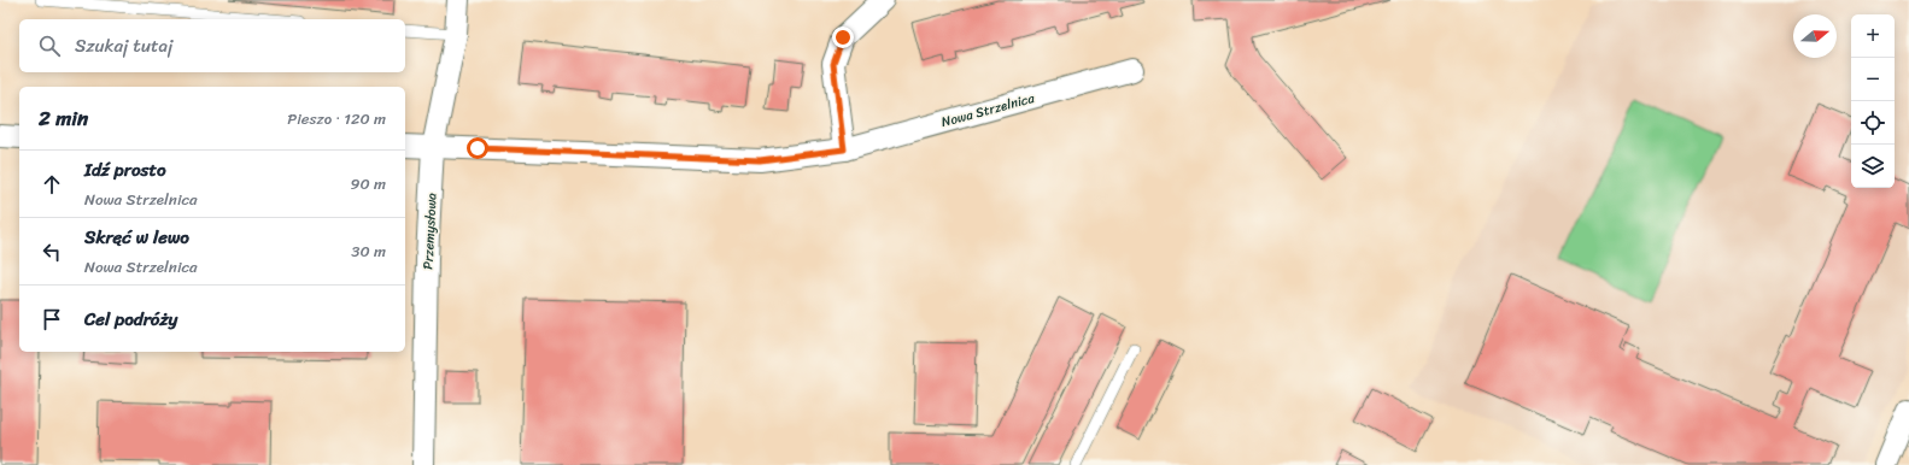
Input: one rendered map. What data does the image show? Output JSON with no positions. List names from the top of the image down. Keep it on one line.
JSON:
{"streets":{"street":["Nowa Strzelnica","Przemysłowa"]},"crossings":[["Nowa Strzelnica","Przemysłowa"]],"north":"right","page":{"map_buttons":["+","−"],"search":"Szukaj tutaj","heading":["2 min","Pieszo · 120 m"],"list":[["Idź prosto","Nowa Strzelnica","90 m"],["Skręć w lewo","Nowa Strzelnica","30 m"],"Cel podróży"]}}
